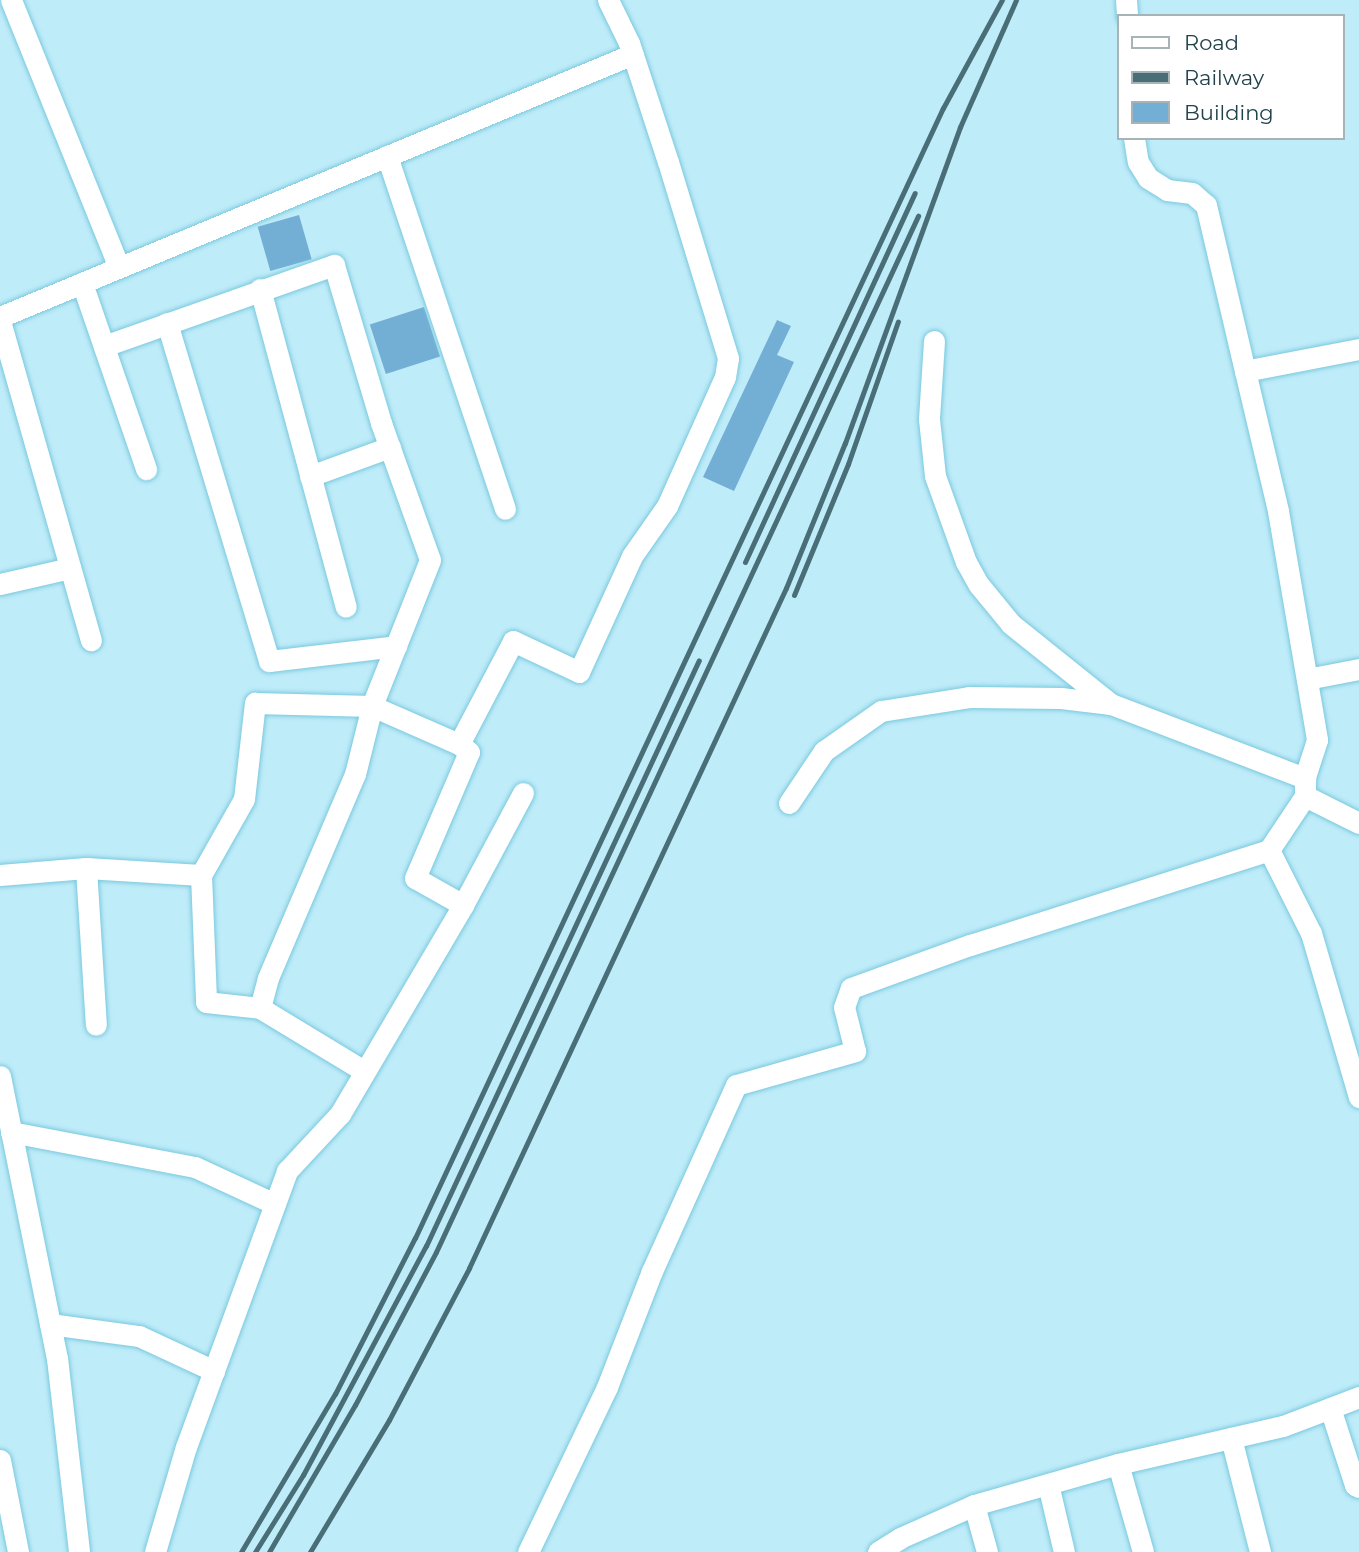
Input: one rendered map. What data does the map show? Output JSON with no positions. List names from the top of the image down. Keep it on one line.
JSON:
{"legend":["Road","Railway","Building"]}
